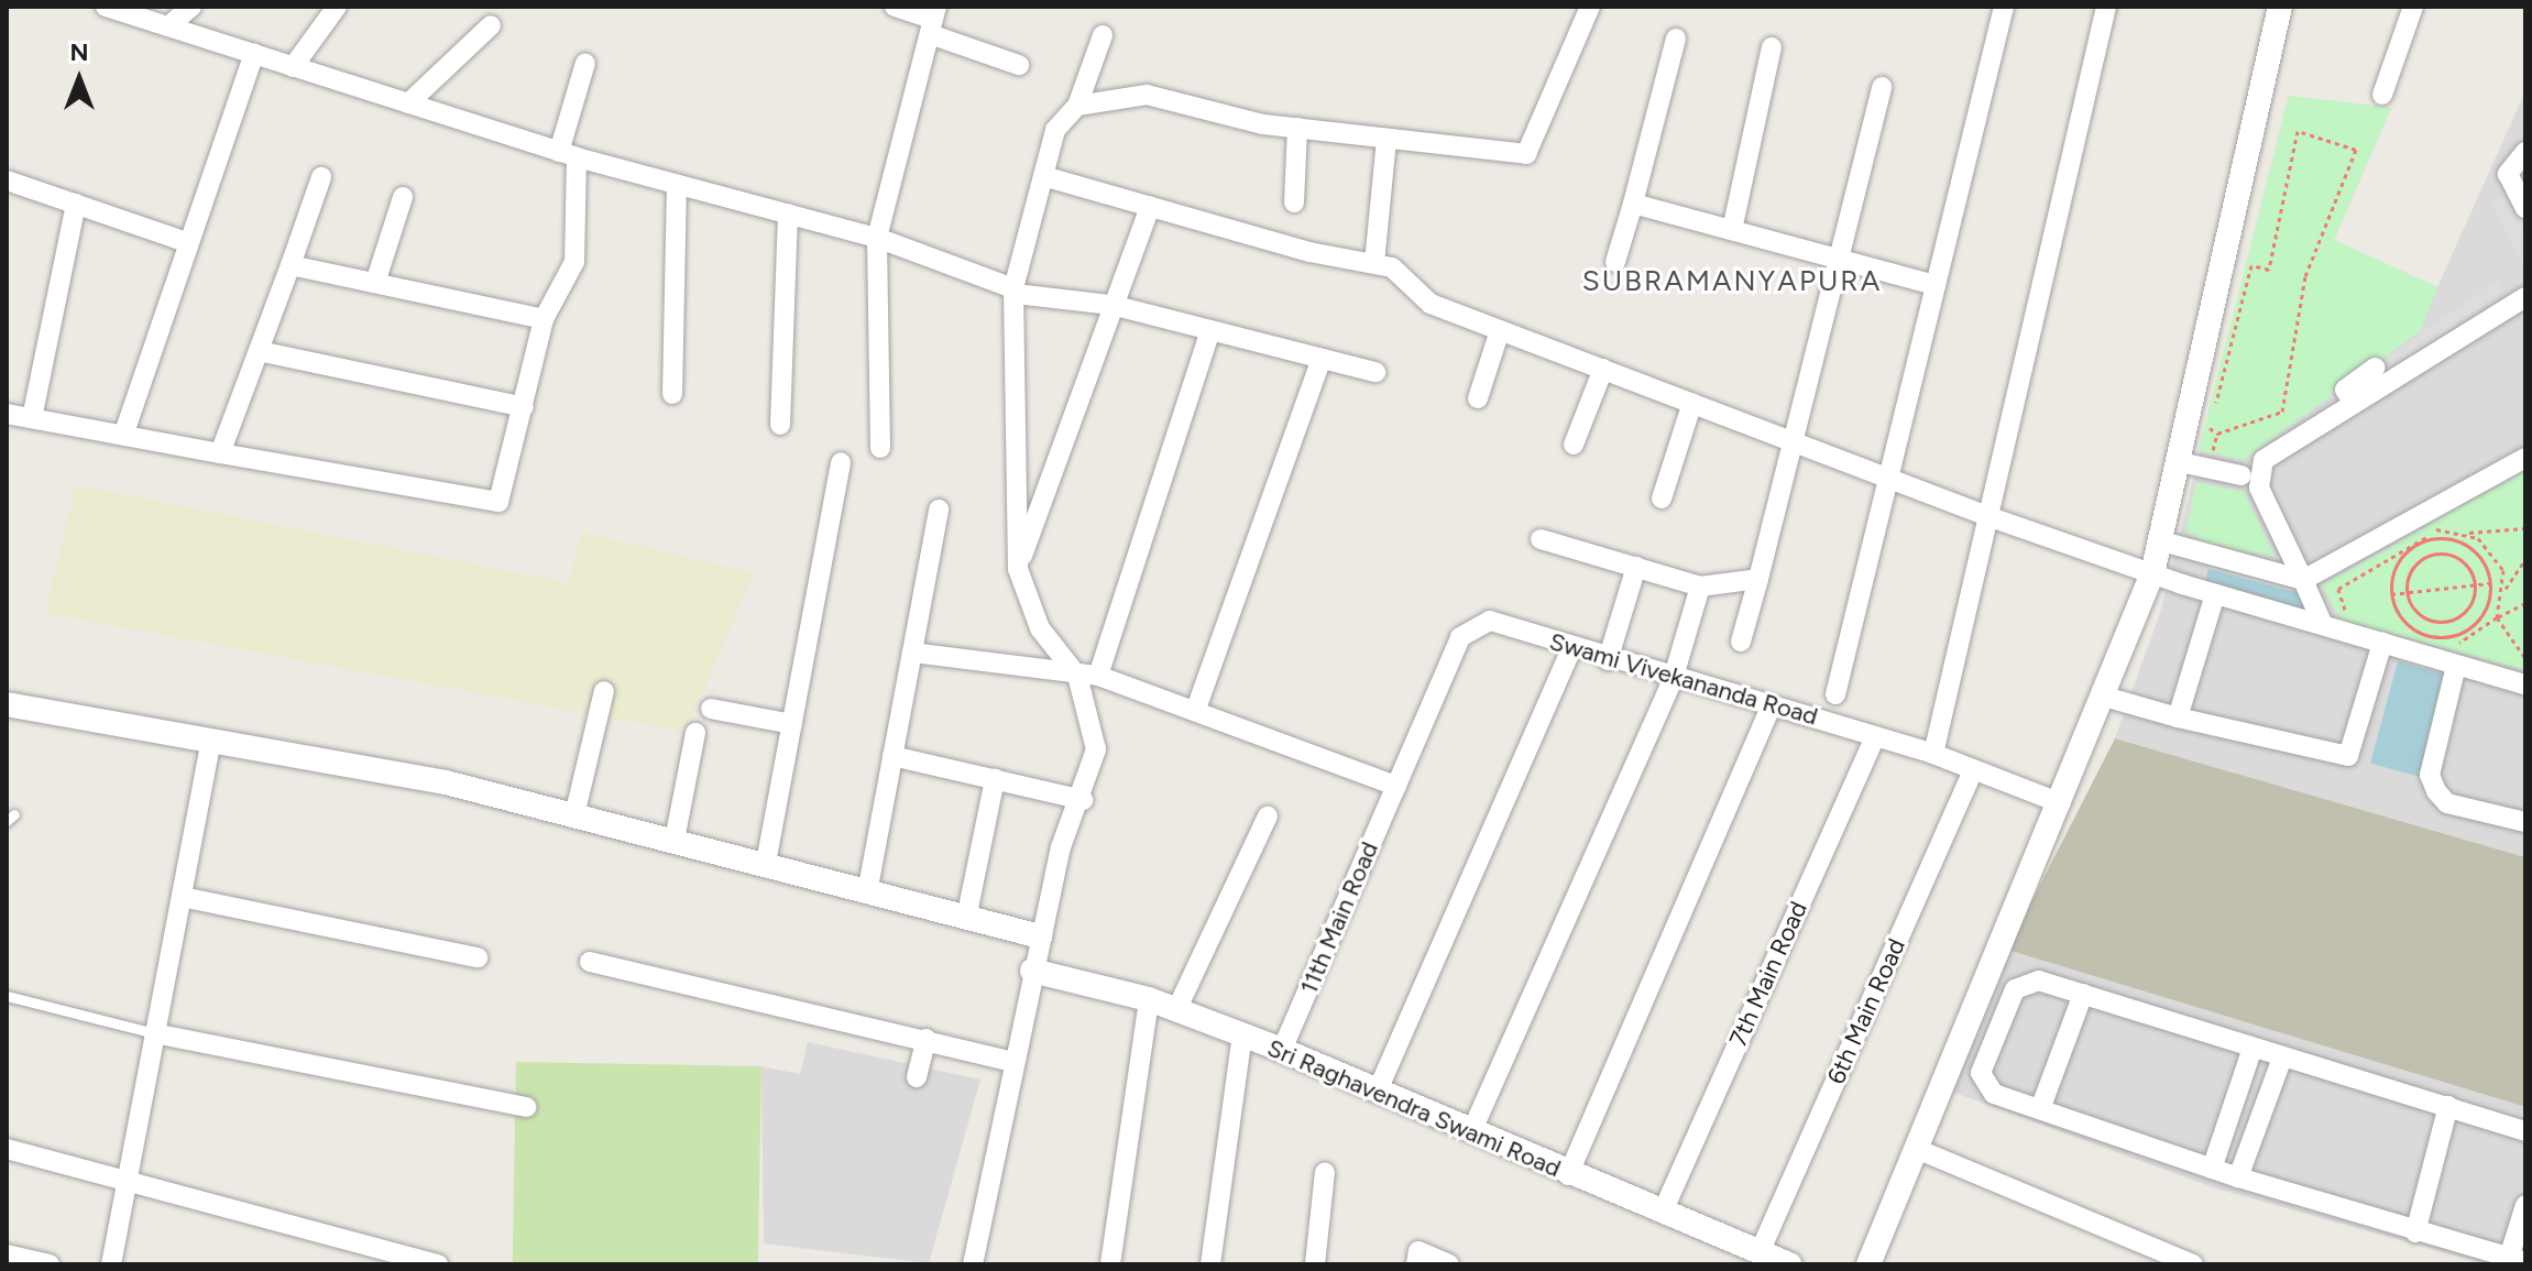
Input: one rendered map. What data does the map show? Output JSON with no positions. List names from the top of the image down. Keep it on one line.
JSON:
{"streets":{"street":["Swami Vivekananda Road","11th Main Road","7th Main Road","6th Main Road","Sri Raghavendra Swami Road"]},"crossings":[["Swami Vivekananda Road","11th Main Road"],["Swami Vivekananda Road","7th Main Road"],["Swami Vivekananda Road","6th Main Road"],["11th Main Road","Sri Raghavendra Swami Road"],["7th Main Road","Sri Raghavendra Swami Road"],["6th Main Road","Sri Raghavendra Swami Road"]],"districts":["SUBRAMANYAPURA"],"north":"top"}
